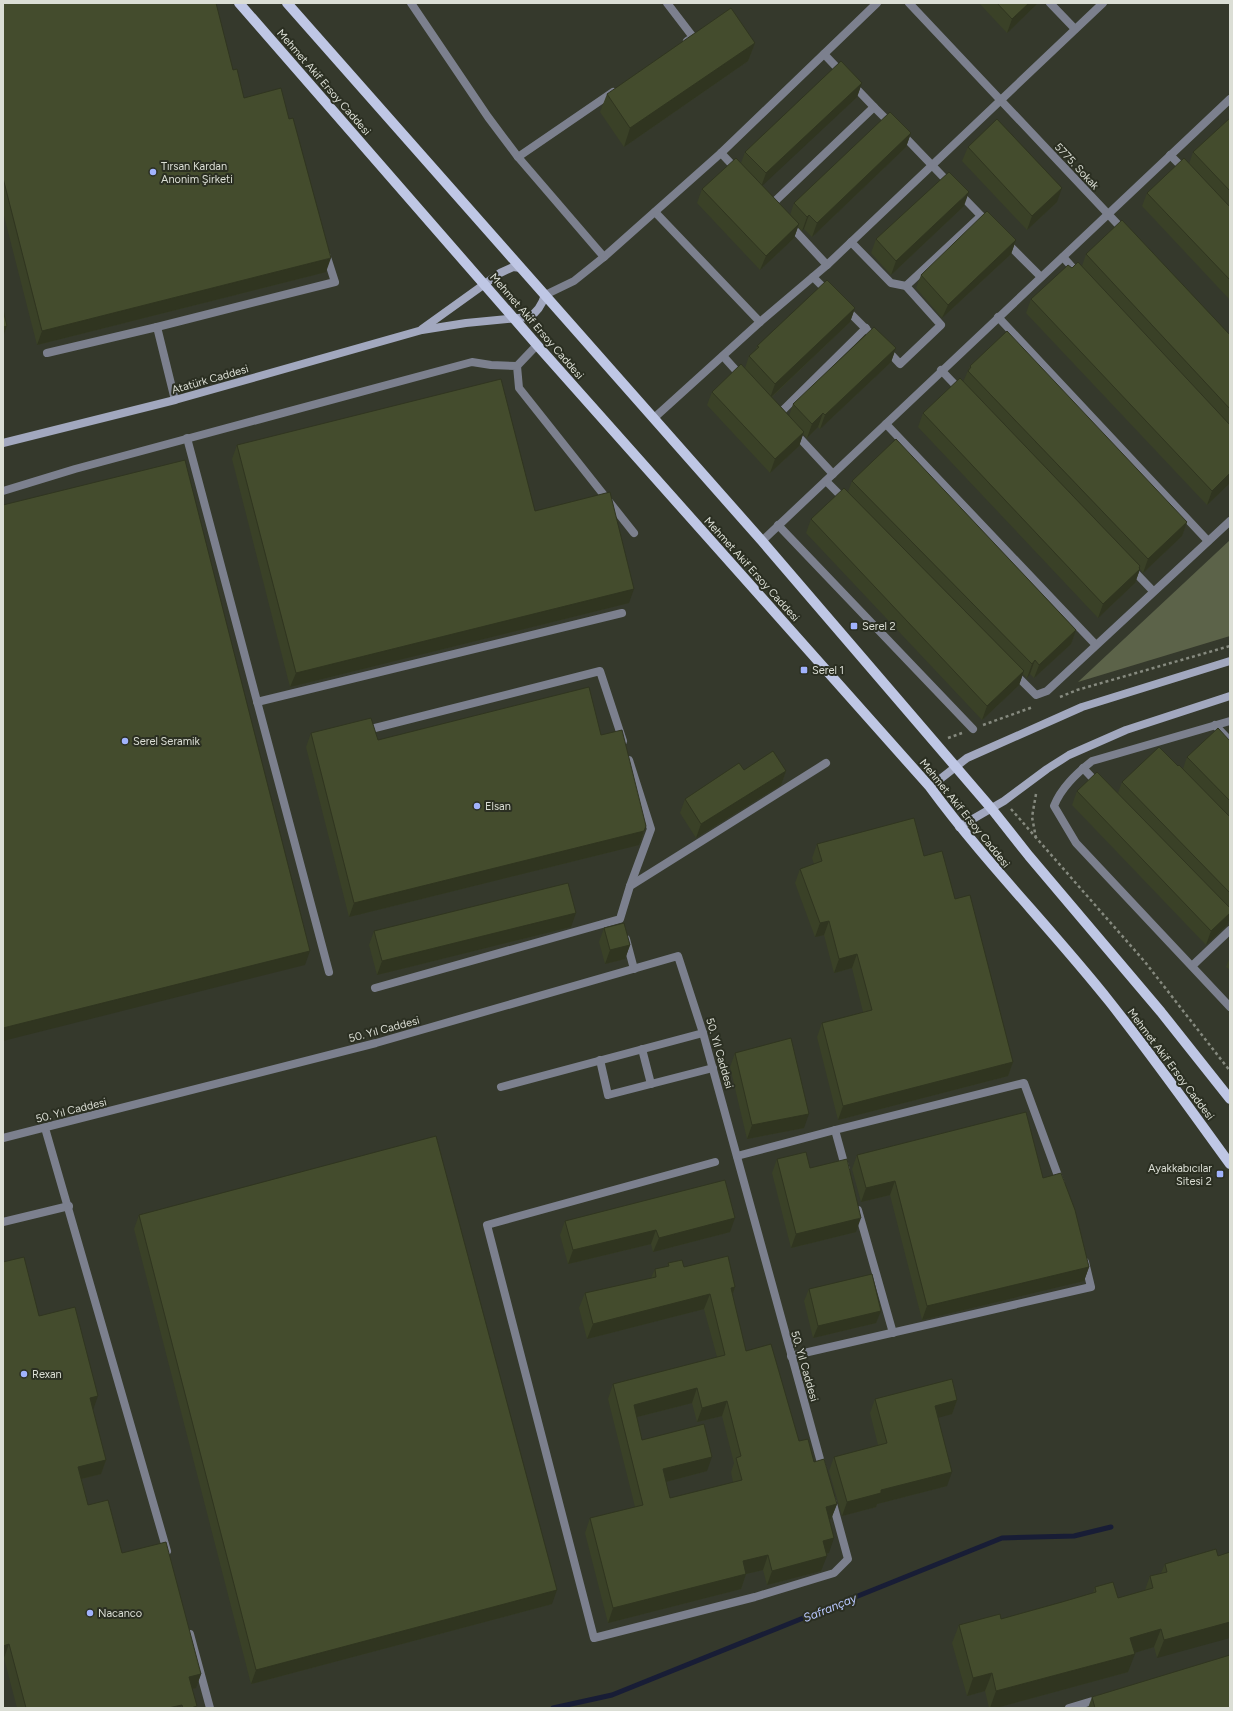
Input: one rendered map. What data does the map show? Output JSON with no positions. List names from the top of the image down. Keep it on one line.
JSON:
{"streets":{"main road":["Mehmet Akif Ersoy Caddesi","Atatürk Caddesi"],"street":["5775. Sokak","50. Yıl Caddesi"]},"water":["Safrançay"],"places":{"other":["Tırsan Kardan Anonim Şirketi","Serel Seramik","Elsan","Rexan","Nacanco"],"transit":["Serel 2","Serel 1","Ayakkabıcılar Sitesi 2"]}}
